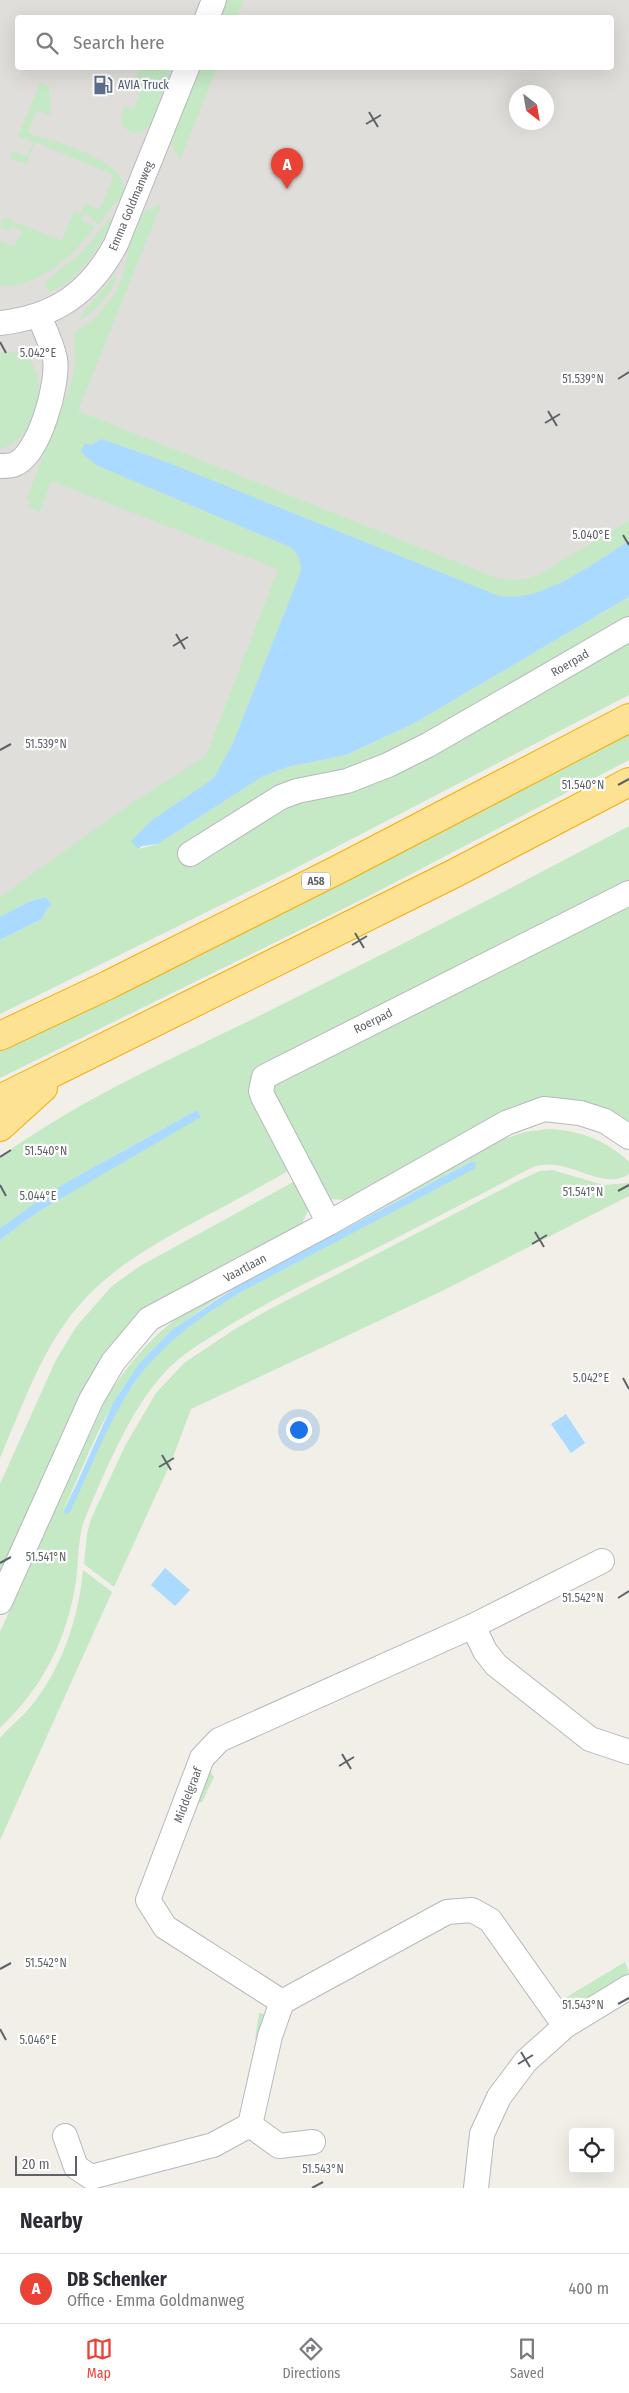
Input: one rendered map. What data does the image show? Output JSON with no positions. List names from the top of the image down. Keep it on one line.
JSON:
{"streets":{"highway":["A58"],"street":["Emma Goldmanweg","Roerpad","Vaartlaan","Middelgraaf"]},"crossings":[["Roerpad","Vaartlaan"]],"places":{"fuel station":["AVIA Truck"]},"scale_bar":"20 m","north":"bottom right","page":{"search":"Search here","pins":"A","scale":"20 m","heading":"Nearby","list":[{"mark":"A","name":"DB Schenker","note":"Office · Emma Goldmanweg","value":"400 m"}],"nav":["Map","Directions","Saved"]},"coordinates":["5.042°E","51.539°N","5.040°E","51.540°N","51.541°N","5.044°E","51.542°N","51.543°N","5.046°E"]}
